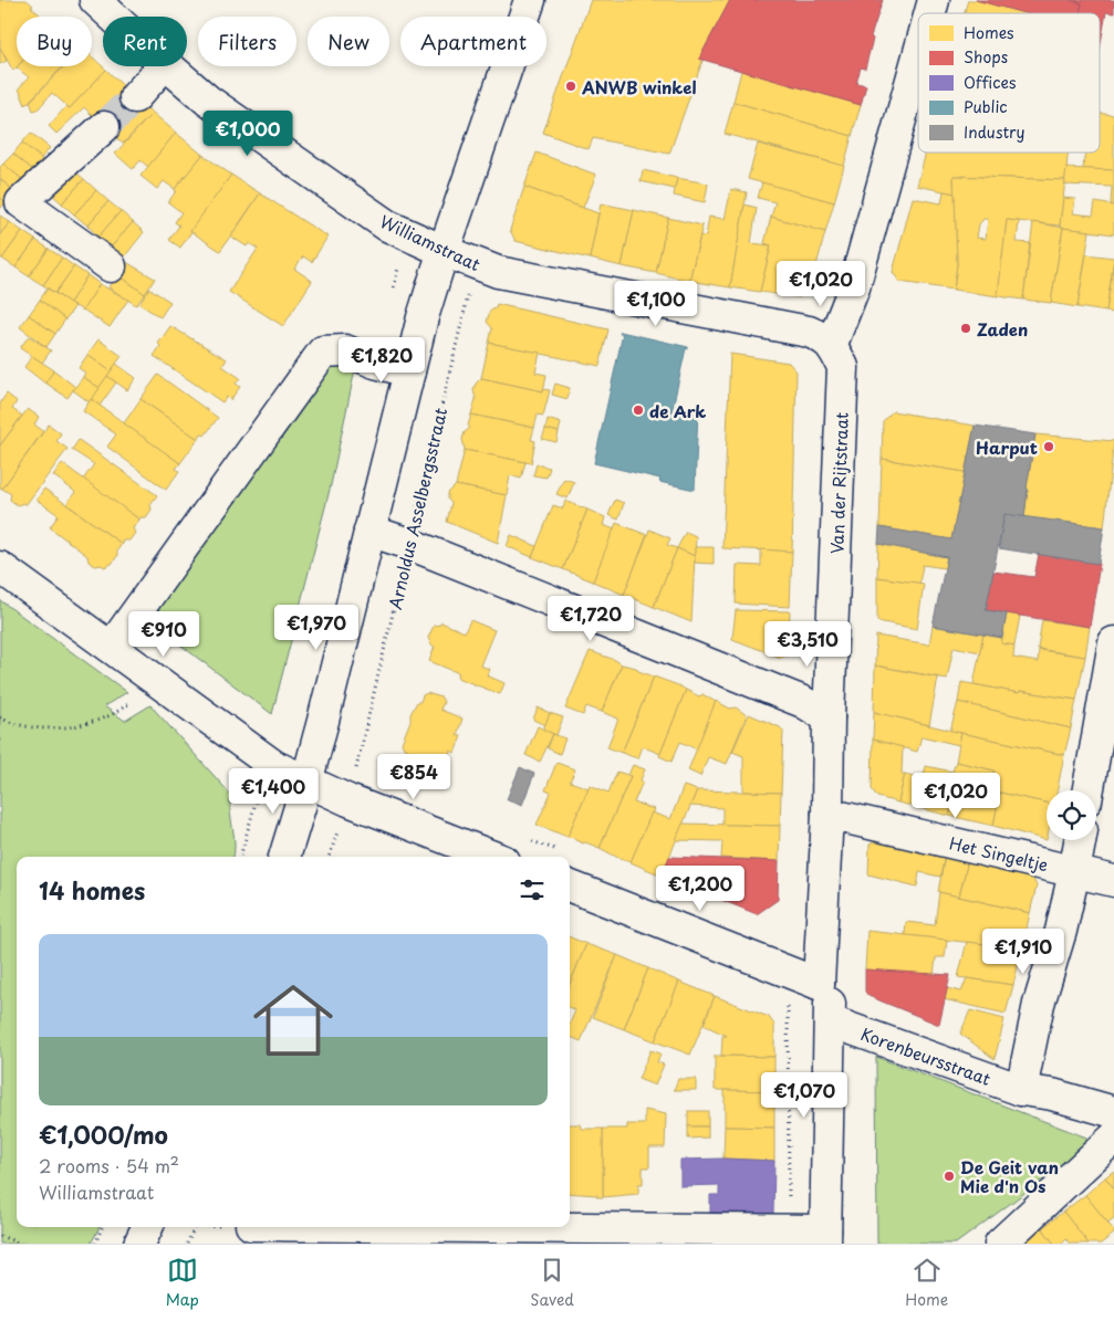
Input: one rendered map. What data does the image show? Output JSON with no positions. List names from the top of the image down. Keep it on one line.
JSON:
{"streets":{"street":["Williamstraat","Van der Rijtstraat","Het Singeltje","Korenbeursstraat"],"path":["Arnoldus Asselbergsstraat"]},"crossings":[["Williamstraat","Van der Rijtstraat"],["Williamstraat","Arnoldus Asselbergsstraat"],["Van der Rijtstraat","Het Singeltje"]],"places":["ANWB winkel","Zaden","de Ark","Harput","De Geit van Mie d'n Os"],"legend":["Homes","Shops","Offices","Public","Industry"],"page":{"chip":["Buy","Rent","Filters","New","Apartment"],"price":["€1,000","€1,020","€1,100","€1,820","€1,720","€1,970","€910","€3,510","€854","€1,400","€1,020","€1,200","€1,910","€1,070"],"heading":"14 homes","list":[{"name":"€1,000/mo","note":"2 rooms · 54 m² · Williamstraat"}],"tabs":["Map","Saved","Home"]}}
